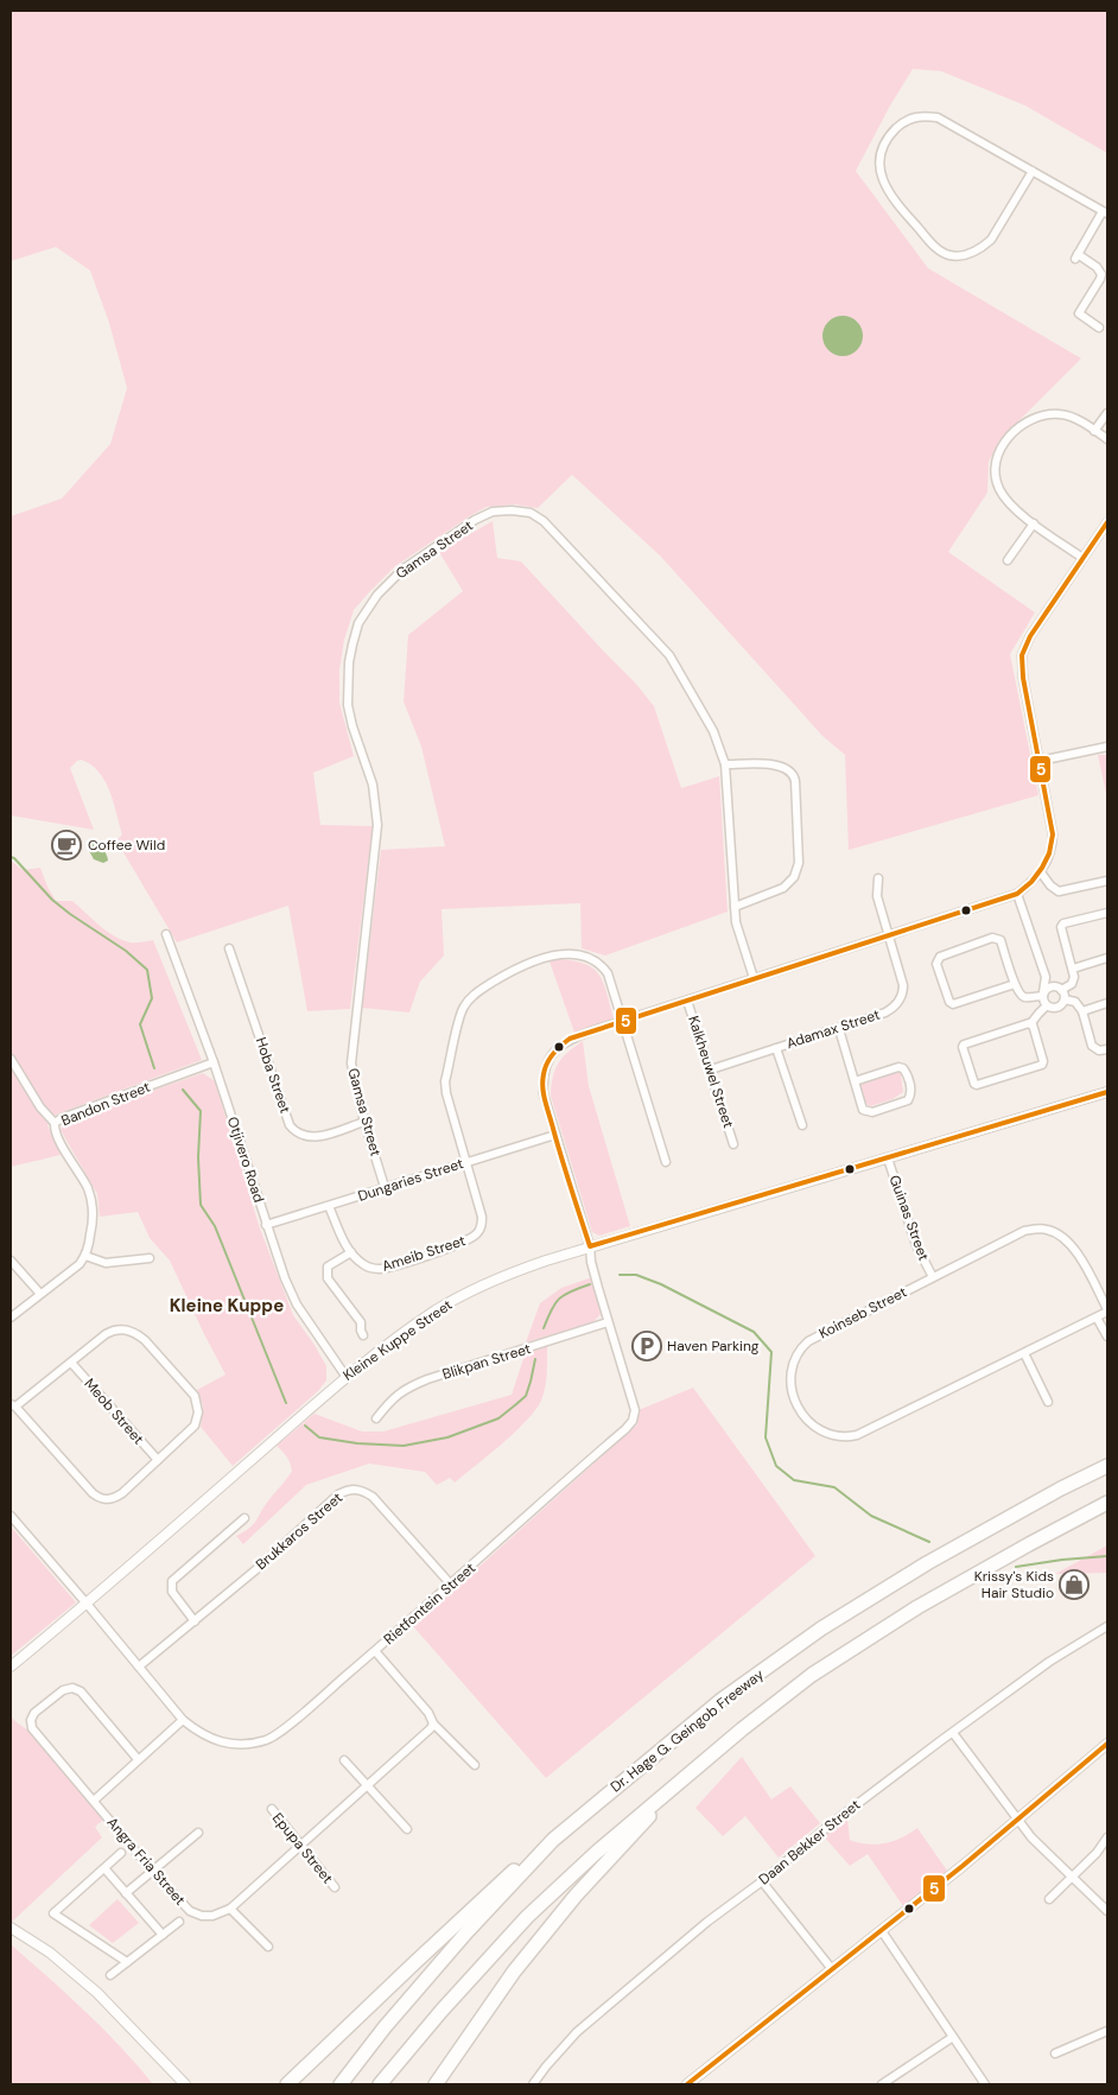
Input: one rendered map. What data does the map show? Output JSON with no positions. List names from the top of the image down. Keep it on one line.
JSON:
{"streets":{"highway":["Dr. Hage G. Geingob Freeway"],"street":["Gamsa Street","Adamax Street","Kalkheuwel Street","Hoba Street","Bandon Street","Otjivero Road","Dungaries Street","Guinas Street","Ameib Street","Koinseb Street","Kleine Kuppe Street","Blikpan Street","Meob Street","Brukkaros Street","Rietfontein Street","Daan Bekker Street","Epupa Street","Angra Fria Street"]},"crossings":[["Gamsa Street","Hoba Street"],["Gamsa Street","Dungaries Street"],["Gamsa Street","Rietfontein Street"],["Adamax Street","Kalkheuwel Street"],["Adamax Street","Rietfontein Street"],["Kalkheuwel Street","Rietfontein Street"],["Bandon Street","Otjivero Road"],["Otjivero Road","Dungaries Street"],["Otjivero Road","Kleine Kuppe Street"],["Dungaries Street","Ameib Street"],["Dungaries Street","Rietfontein Street"],["Guinas Street","Koinseb Street"],["Guinas Street","Kleine Kuppe Street"],["Kleine Kuppe Street","Rietfontein Street"],["Blikpan Street","Rietfontein Street"],["Brukkaros Street","Rietfontein Street"],["Epupa Street","Angra Fria Street"]],"districts":["Kleine Kuppe"],"places":{"cafe":["Coffee Wild"],"parking":["Haven Parking"],"shop":["Krissy's Kids Hair Studio"]},"lines":["transit line 5"]}
